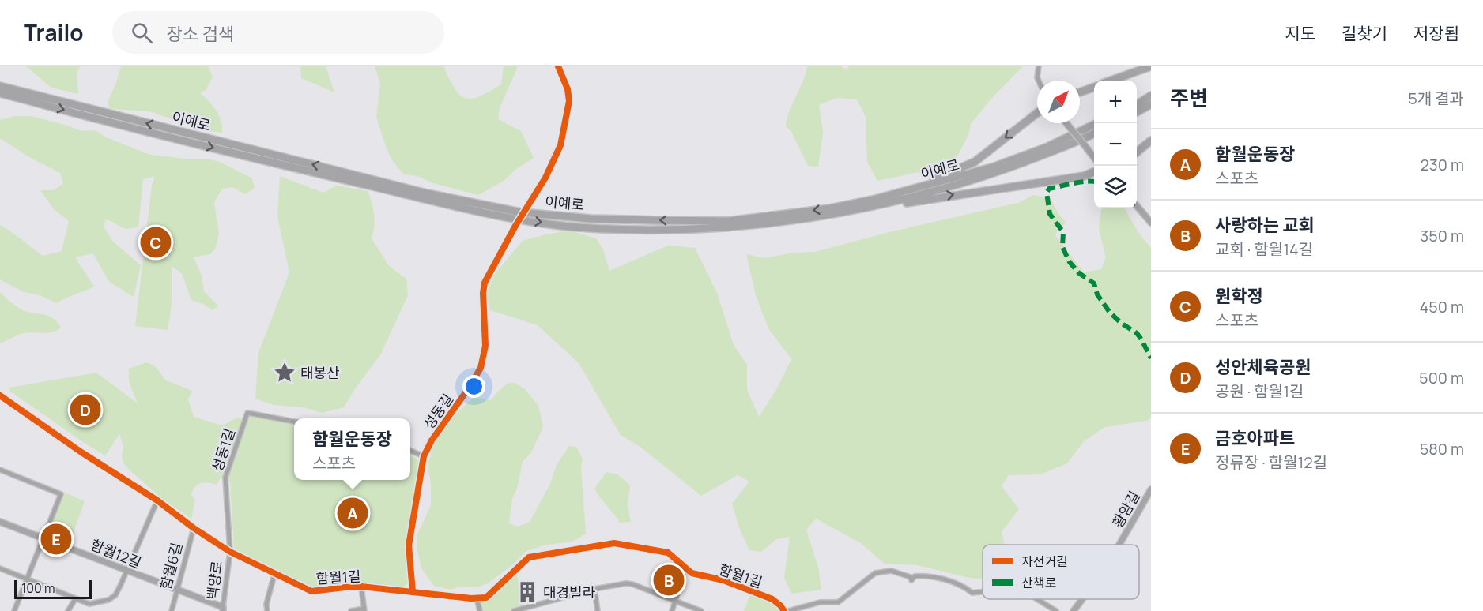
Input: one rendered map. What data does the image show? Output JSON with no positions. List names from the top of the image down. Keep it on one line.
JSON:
{"streets":{"highway":["이예로"],"street":["성동길","성동1길","황암길","함월12길","함월6길","함월1길","백양로"]},"crossings":[["성동길","함월1길"],["성동1길","함월1길"],["성동1길","백양로"],["함월12길","함월6길"],["함월12길","백양로"],["함월6길","함월1길"],["함월1길","백양로"]],"places":{"place":["태봉산"],"building":["대경빌라"]},"legend":["자전거길","산책로"],"scale_bar":"100 m","north":"top right","page":{"header":"Trailo","search":"장소 검색","nav":["지도","길찾기","저장됨"],"heading":["주변","5개 결과"],"map_buttons":["+","−"],"list":[{"mark":"A","name":"함월운동장","note":"스포츠","value":"230 m"},{"mark":"B","name":"사랑하는 교회","note":"교회 · 함월14길","value":"350 m"},{"mark":"C","name":"원학정","note":"스포츠","value":"450 m"},{"mark":"D","name":"성안체육공원","note":"공원 · 함월1길","value":"500 m"},{"mark":"E","name":"금호아파트","note":"정류장 · 함월12길","value":"580 m"}],"pins":["C","D","A","E","B"],"popup":["함월운동장","스포츠"],"scale":"100 m"}}
